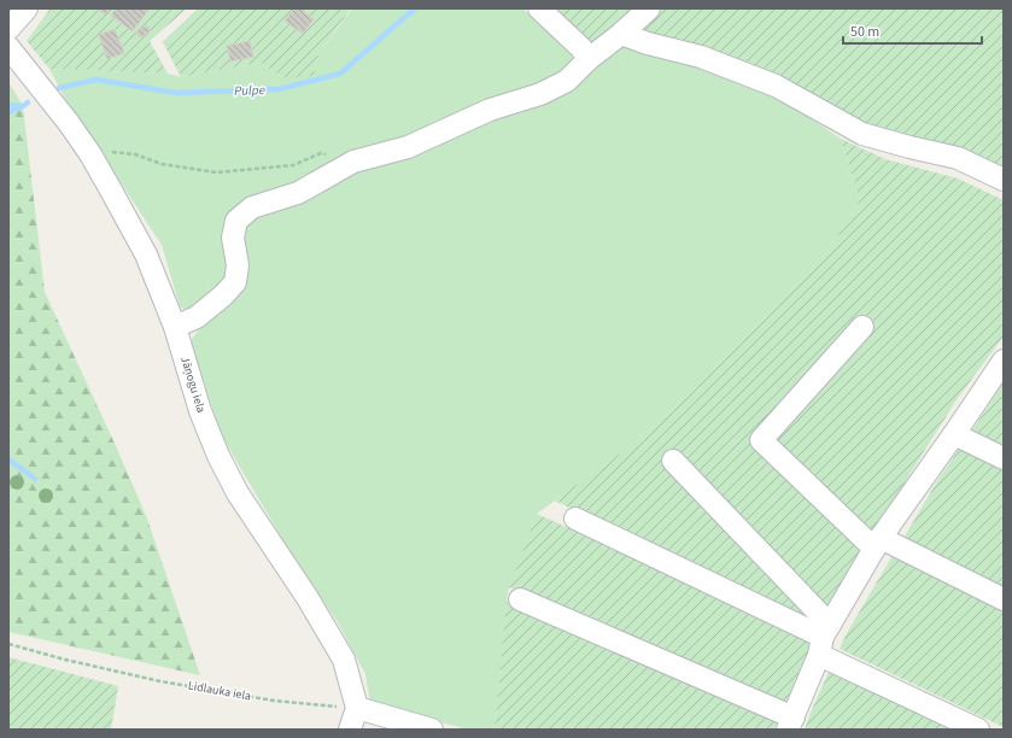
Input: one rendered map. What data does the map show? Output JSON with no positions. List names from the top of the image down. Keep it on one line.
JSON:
{"streets":{"street":["Jāņogu iela"],"path":["Lidlauka iela"]},"crossings":[["Jāņogu iela","Lidlauka iela"]],"water":["Pulpe"],"scale_bar":"50 m"}
